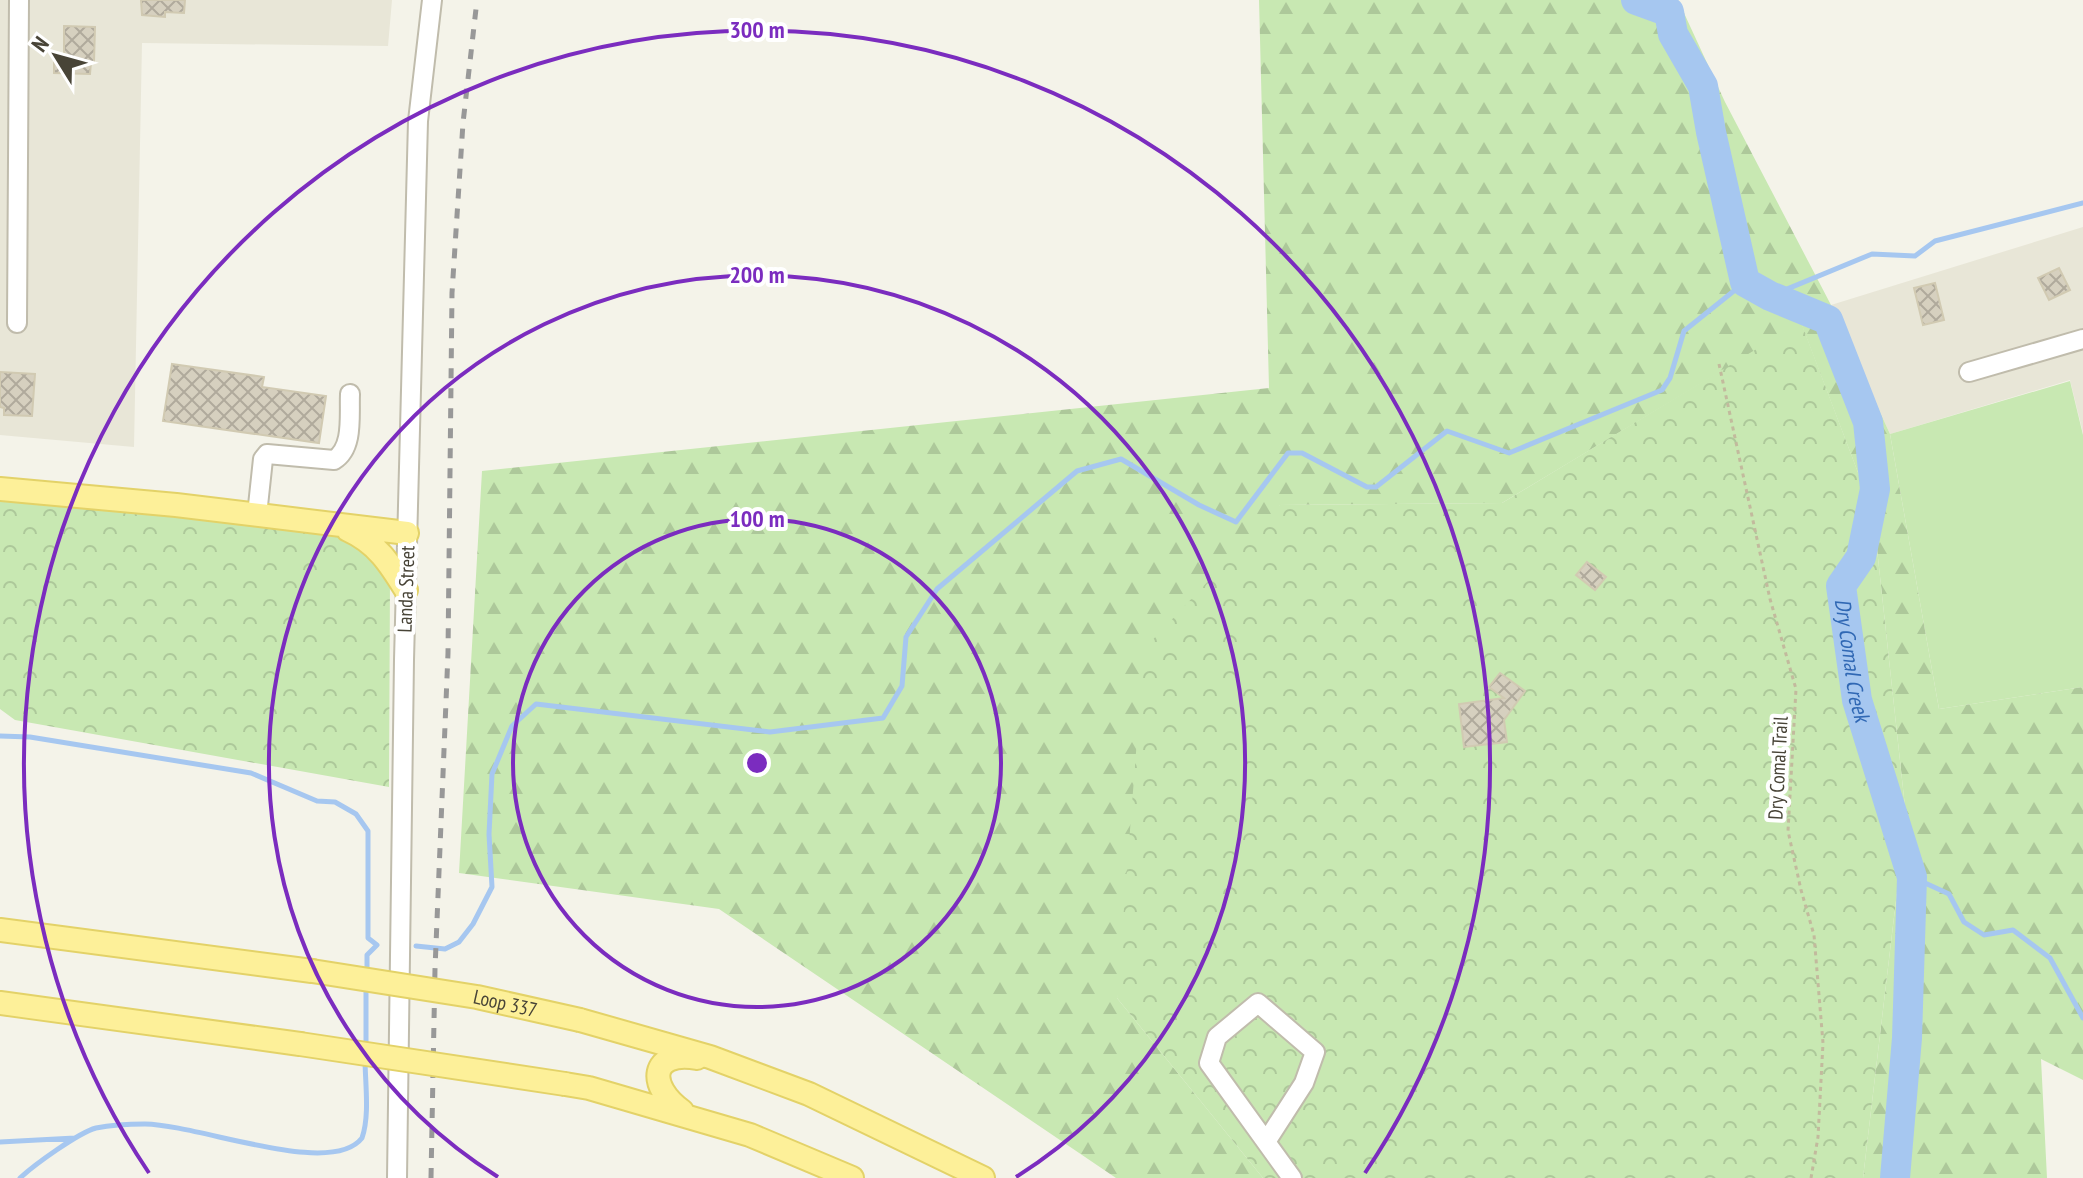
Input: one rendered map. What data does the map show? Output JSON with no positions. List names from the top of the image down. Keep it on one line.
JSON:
{"streets":{"main road":["Loop 337"],"street":["Landa Street"],"path":["Dry Comal Trail"]},"water":["Dry Comal Creek"],"north":"top left","rings":["300 m","200 m","100 m"]}
